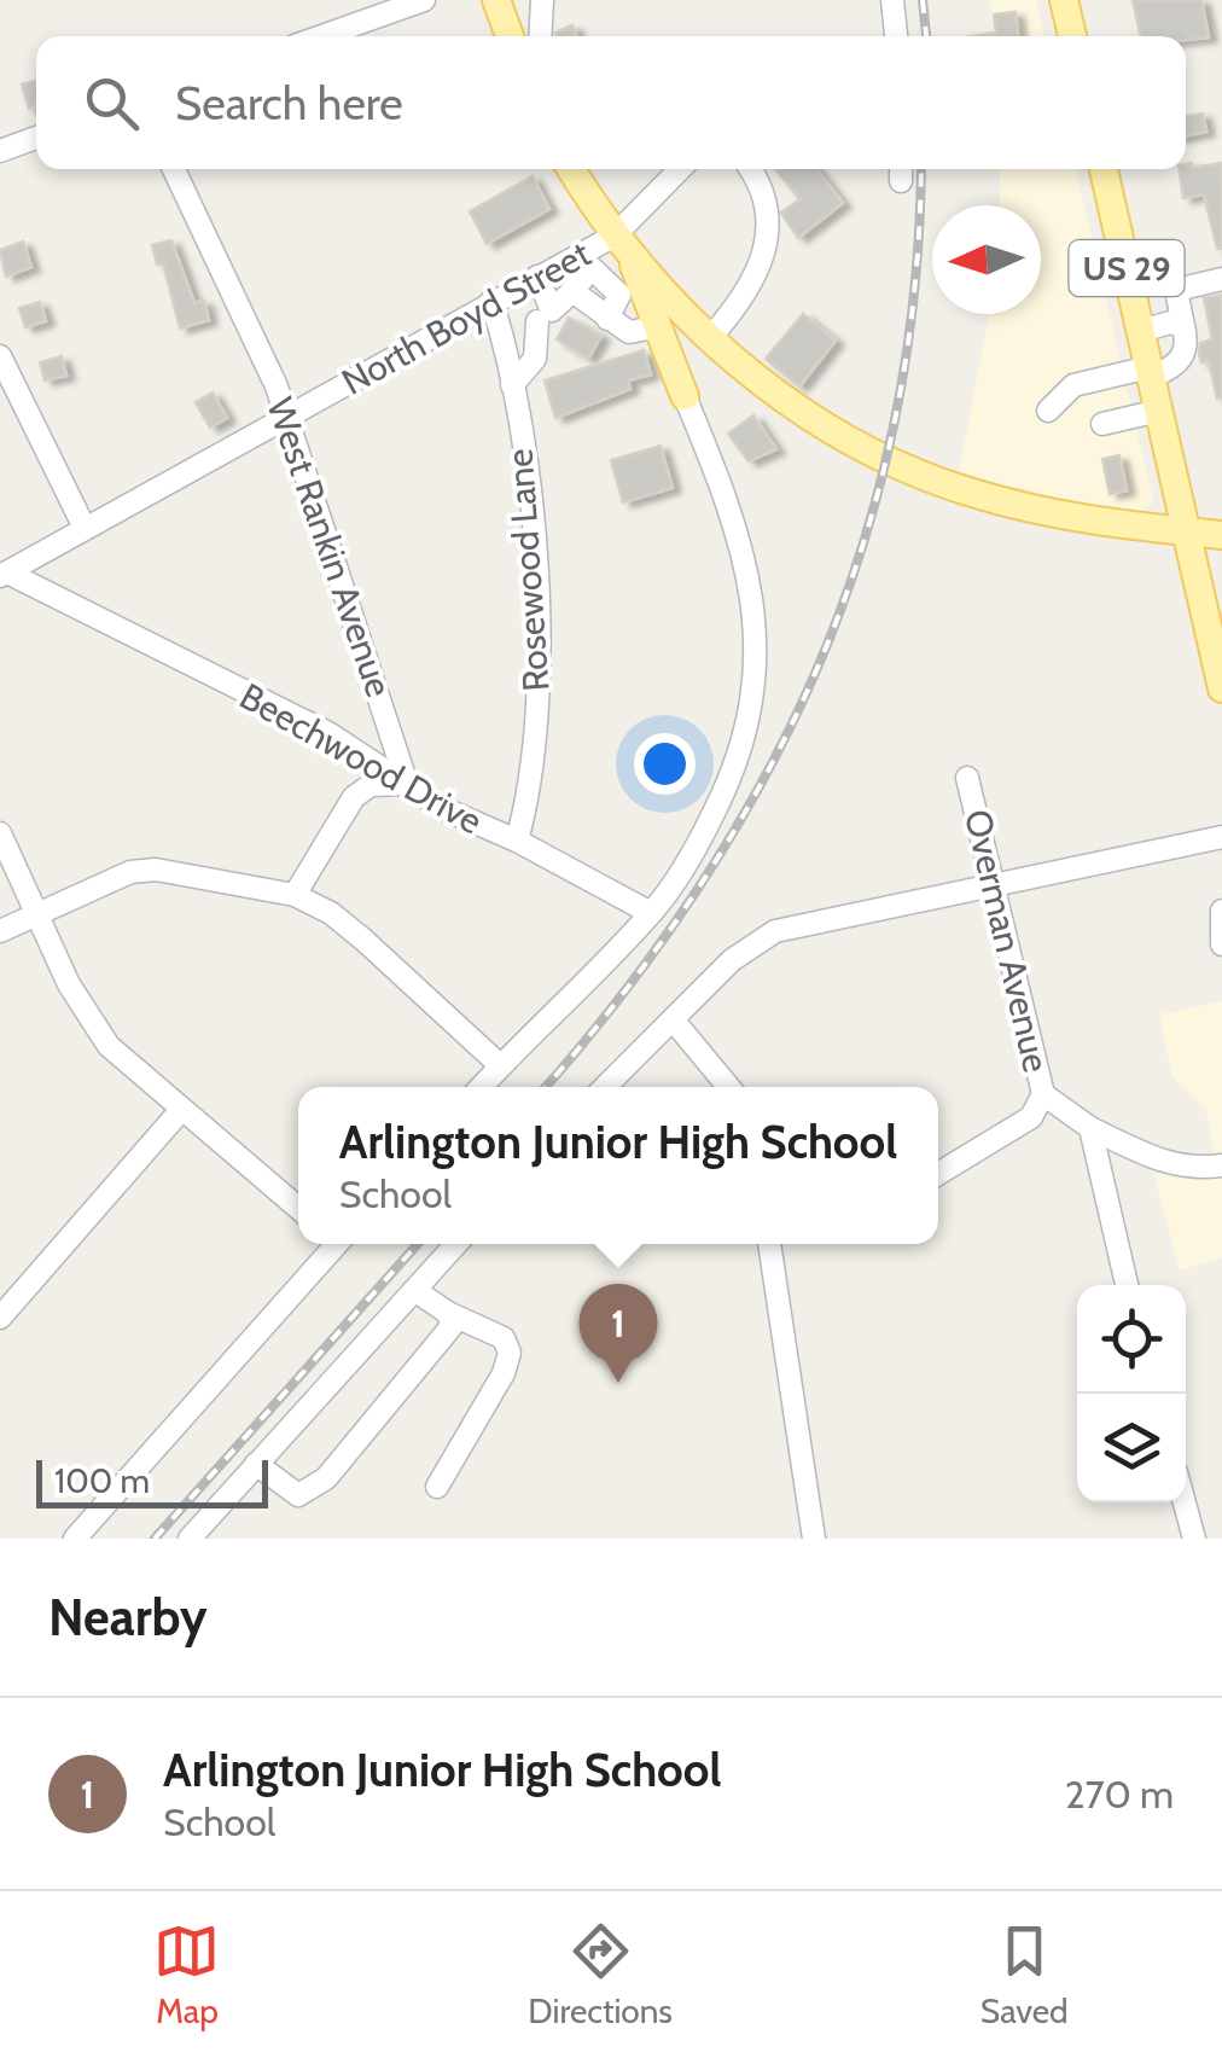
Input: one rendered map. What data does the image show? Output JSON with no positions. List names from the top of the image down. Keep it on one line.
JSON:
{"streets":{"main road":["US 29"],"street":["North Boyd Street","West Rankin Avenue","Rosewood Lane","Beechwood Drive","Overman Avenue"]},"crossings":[["North Boyd Street","West Rankin Avenue"],["North Boyd Street","Rosewood Lane"],["North Boyd Street","Beechwood Drive"],["West Rankin Avenue","Beechwood Drive"],["Rosewood Lane","Beechwood Drive"]],"scale_bar":"100 m","north":"left","page":{"search":"Search here","popup":["Arlington Junior High School","School"],"pins":"1","scale":"100 m","heading":"Nearby","list":[{"mark":"1","name":"Arlington Junior High School","note":"School","value":"270 m"}],"nav":["Map","Directions","Saved"]}}
